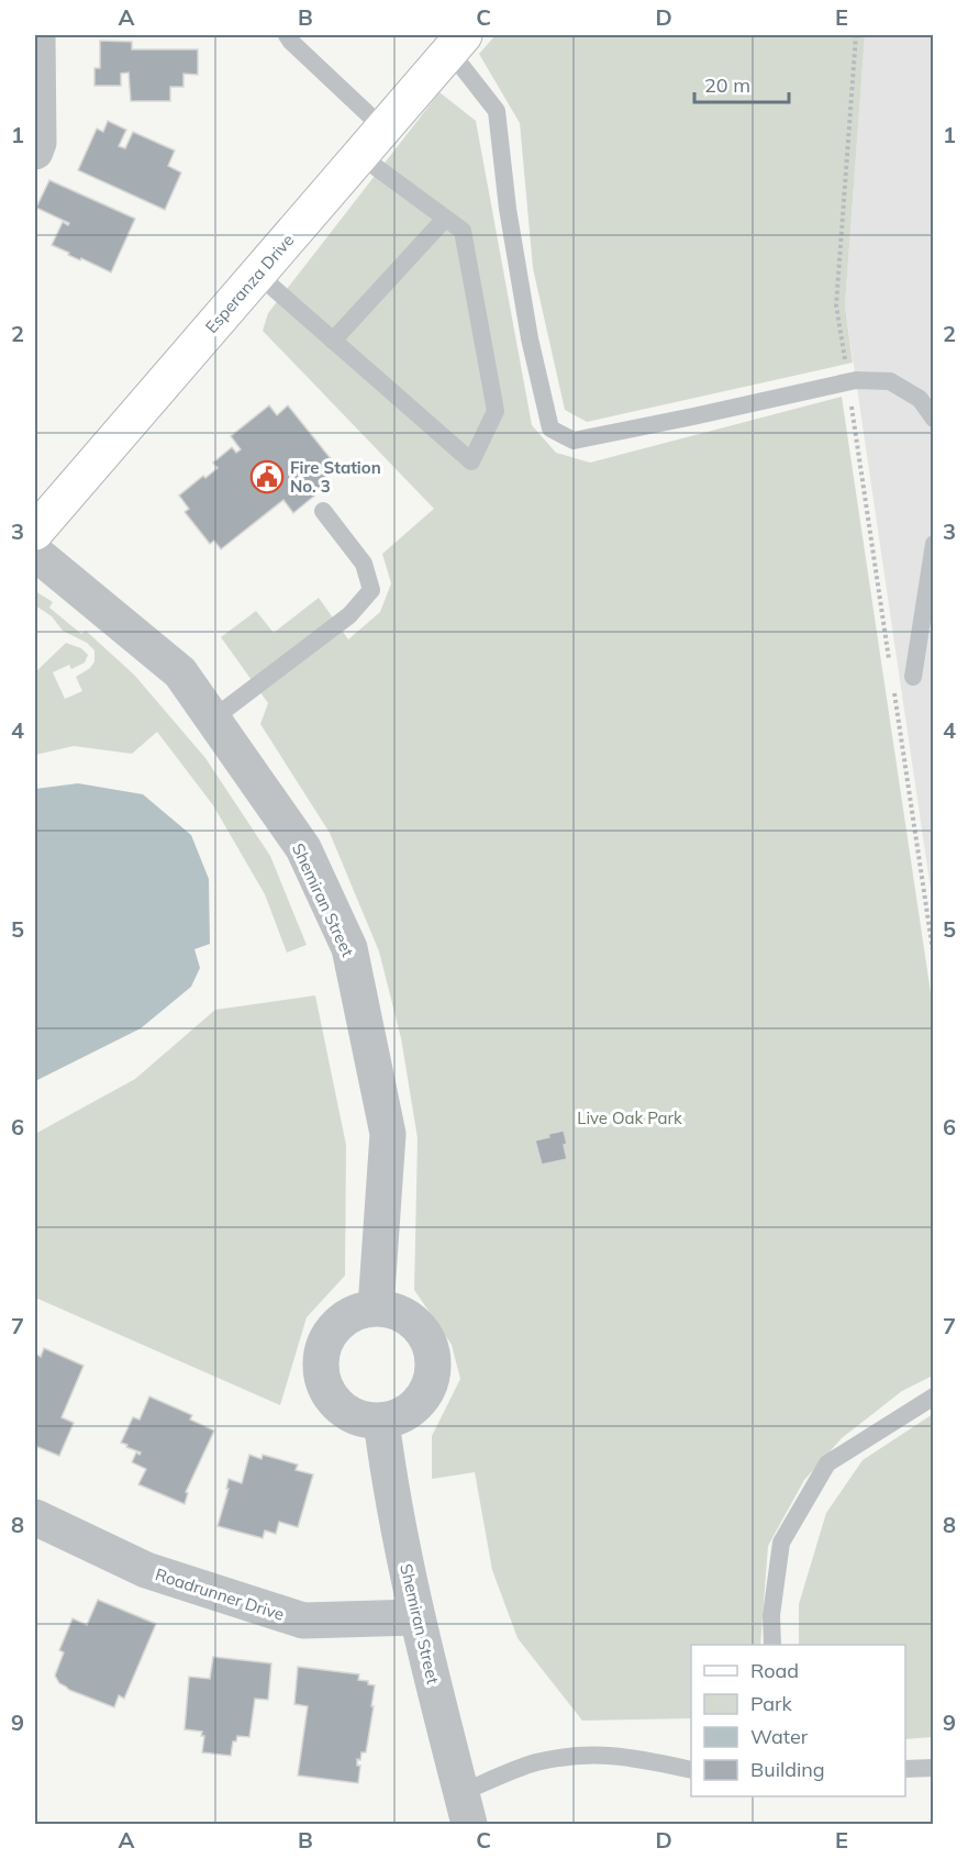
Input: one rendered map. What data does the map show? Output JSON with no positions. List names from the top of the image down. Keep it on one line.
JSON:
{"streets":{"main road":["Esperanza Drive"],"street":["Shemiran Street","Roadrunner Drive"]},"crossings":[["Shemiran Street","Roadrunner Drive"]],"parks":["Live Oak Park"],"places":{"public building":["Fire Station No. 3"]},"legend":["Road","Park","Water","Building"],"scale_bar":"20 m","grid":{"columns":["A","B","C","D","E"],"rows":["1","2","3","4","5","6","7","8","9"]}}
